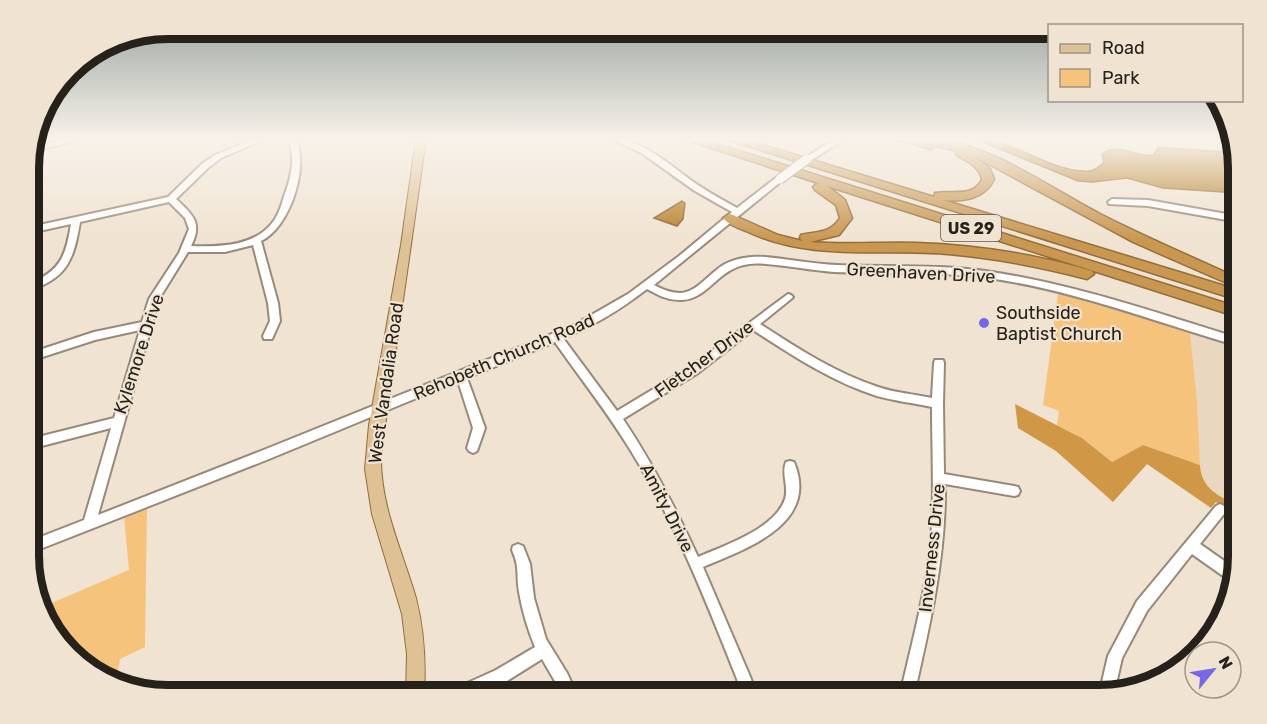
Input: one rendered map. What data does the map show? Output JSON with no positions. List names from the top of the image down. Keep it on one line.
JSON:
{"streets":{"highway":["US 29"],"main road":["West Vandalia Road"],"street":["Greenhaven Drive","Kylemore Drive","Rehobeth Church Road","Fletcher Drive","Amity Drive","Inverness Drive"]},"crossings":[["US 29","Rehobeth Church Road"],["Greenhaven Drive","Rehobeth Church Road"],["Kylemore Drive","Rehobeth Church Road"],["Rehobeth Church Road","West Vandalia Road"],["Rehobeth Church Road","Amity Drive"],["Fletcher Drive","Amity Drive"]],"places":["Southside Baptist Church"],"legend":["Road","Park"],"north":"top right"}
